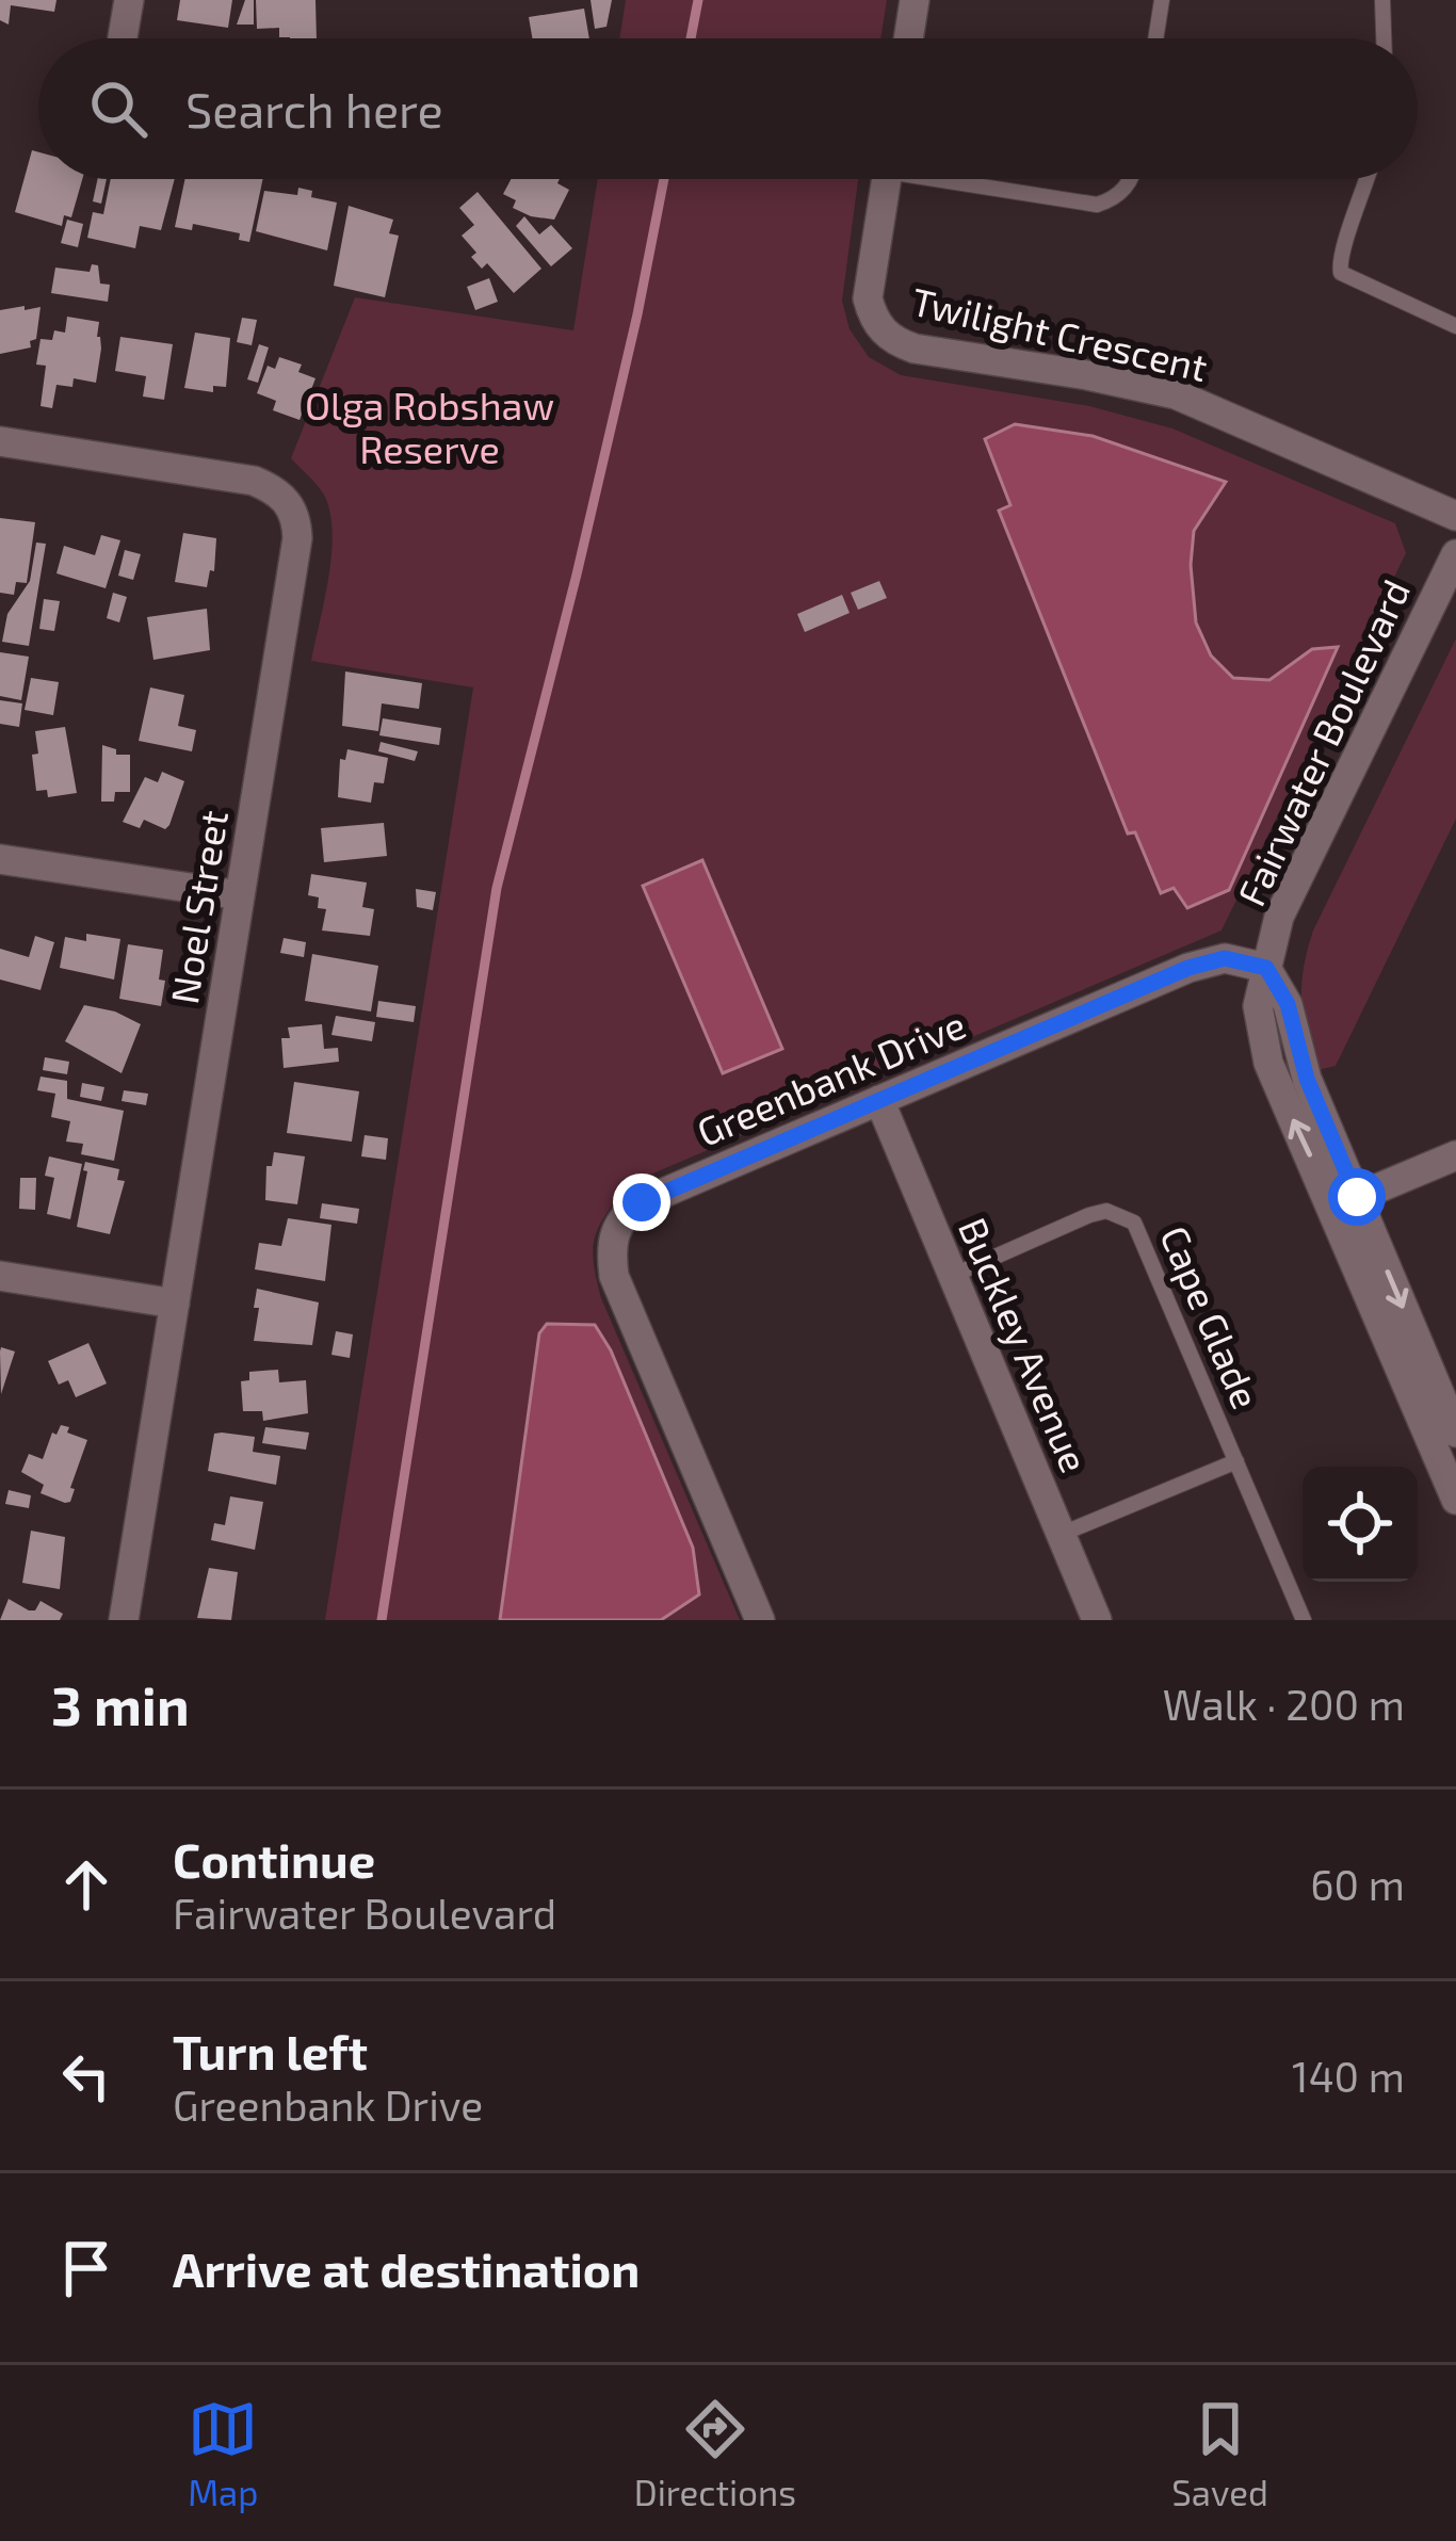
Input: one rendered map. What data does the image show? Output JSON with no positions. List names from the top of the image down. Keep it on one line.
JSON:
{"streets":{"street":["Twilight Crescent","Fairwater Boulevard","Noel Street","Greenbank Drive","Buckley Avenue"],"lane":["Cape Glade"]},"crossings":[["Fairwater Boulevard","Greenbank Drive"],["Greenbank Drive","Buckley Avenue"],["Cape Glade","Buckley Avenue"]],"parks":["Olga Robshaw Reserve"],"page":{"search":"Search here","heading":["3 min","Walk · 200 m"],"list":[["Continue","Fairwater Boulevard","60 m"],["Turn left","Greenbank Drive","140 m"],"Arrive at destination"],"nav":["Map","Directions","Saved"]}}
